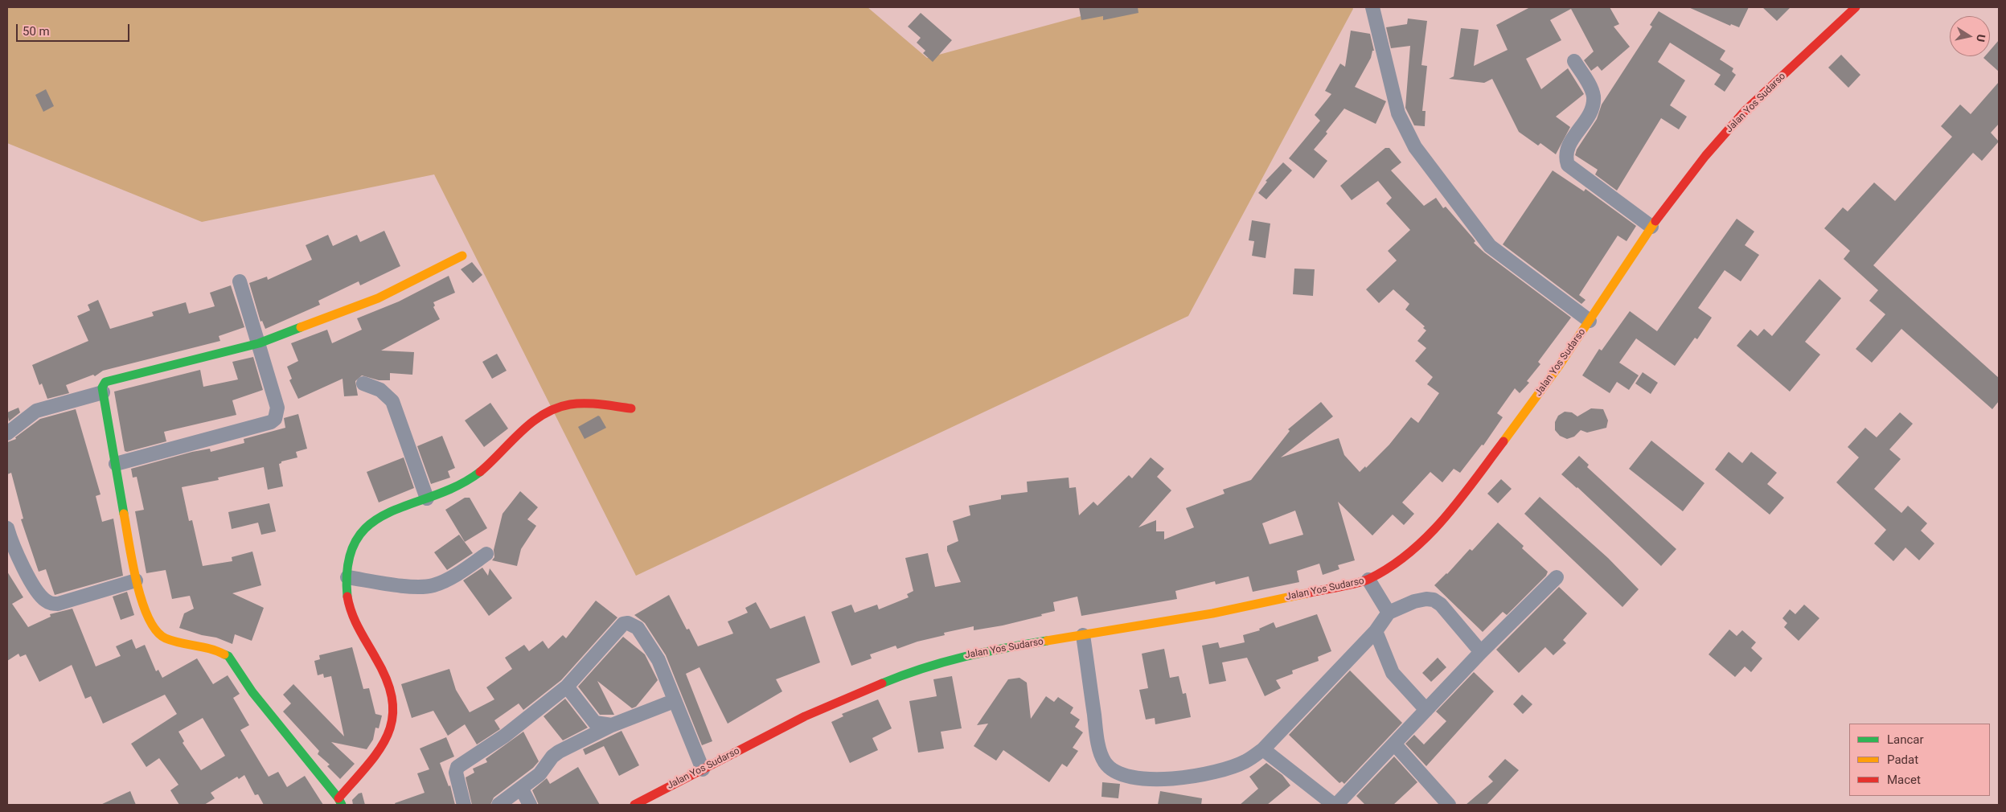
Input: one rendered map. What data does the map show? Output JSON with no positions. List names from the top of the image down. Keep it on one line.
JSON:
{"streets":{"main road":["Jalan Yos Sudarso"]},"legend":["Lancar","Padat","Macet"],"scale_bar":"50 m","north":"right"}
